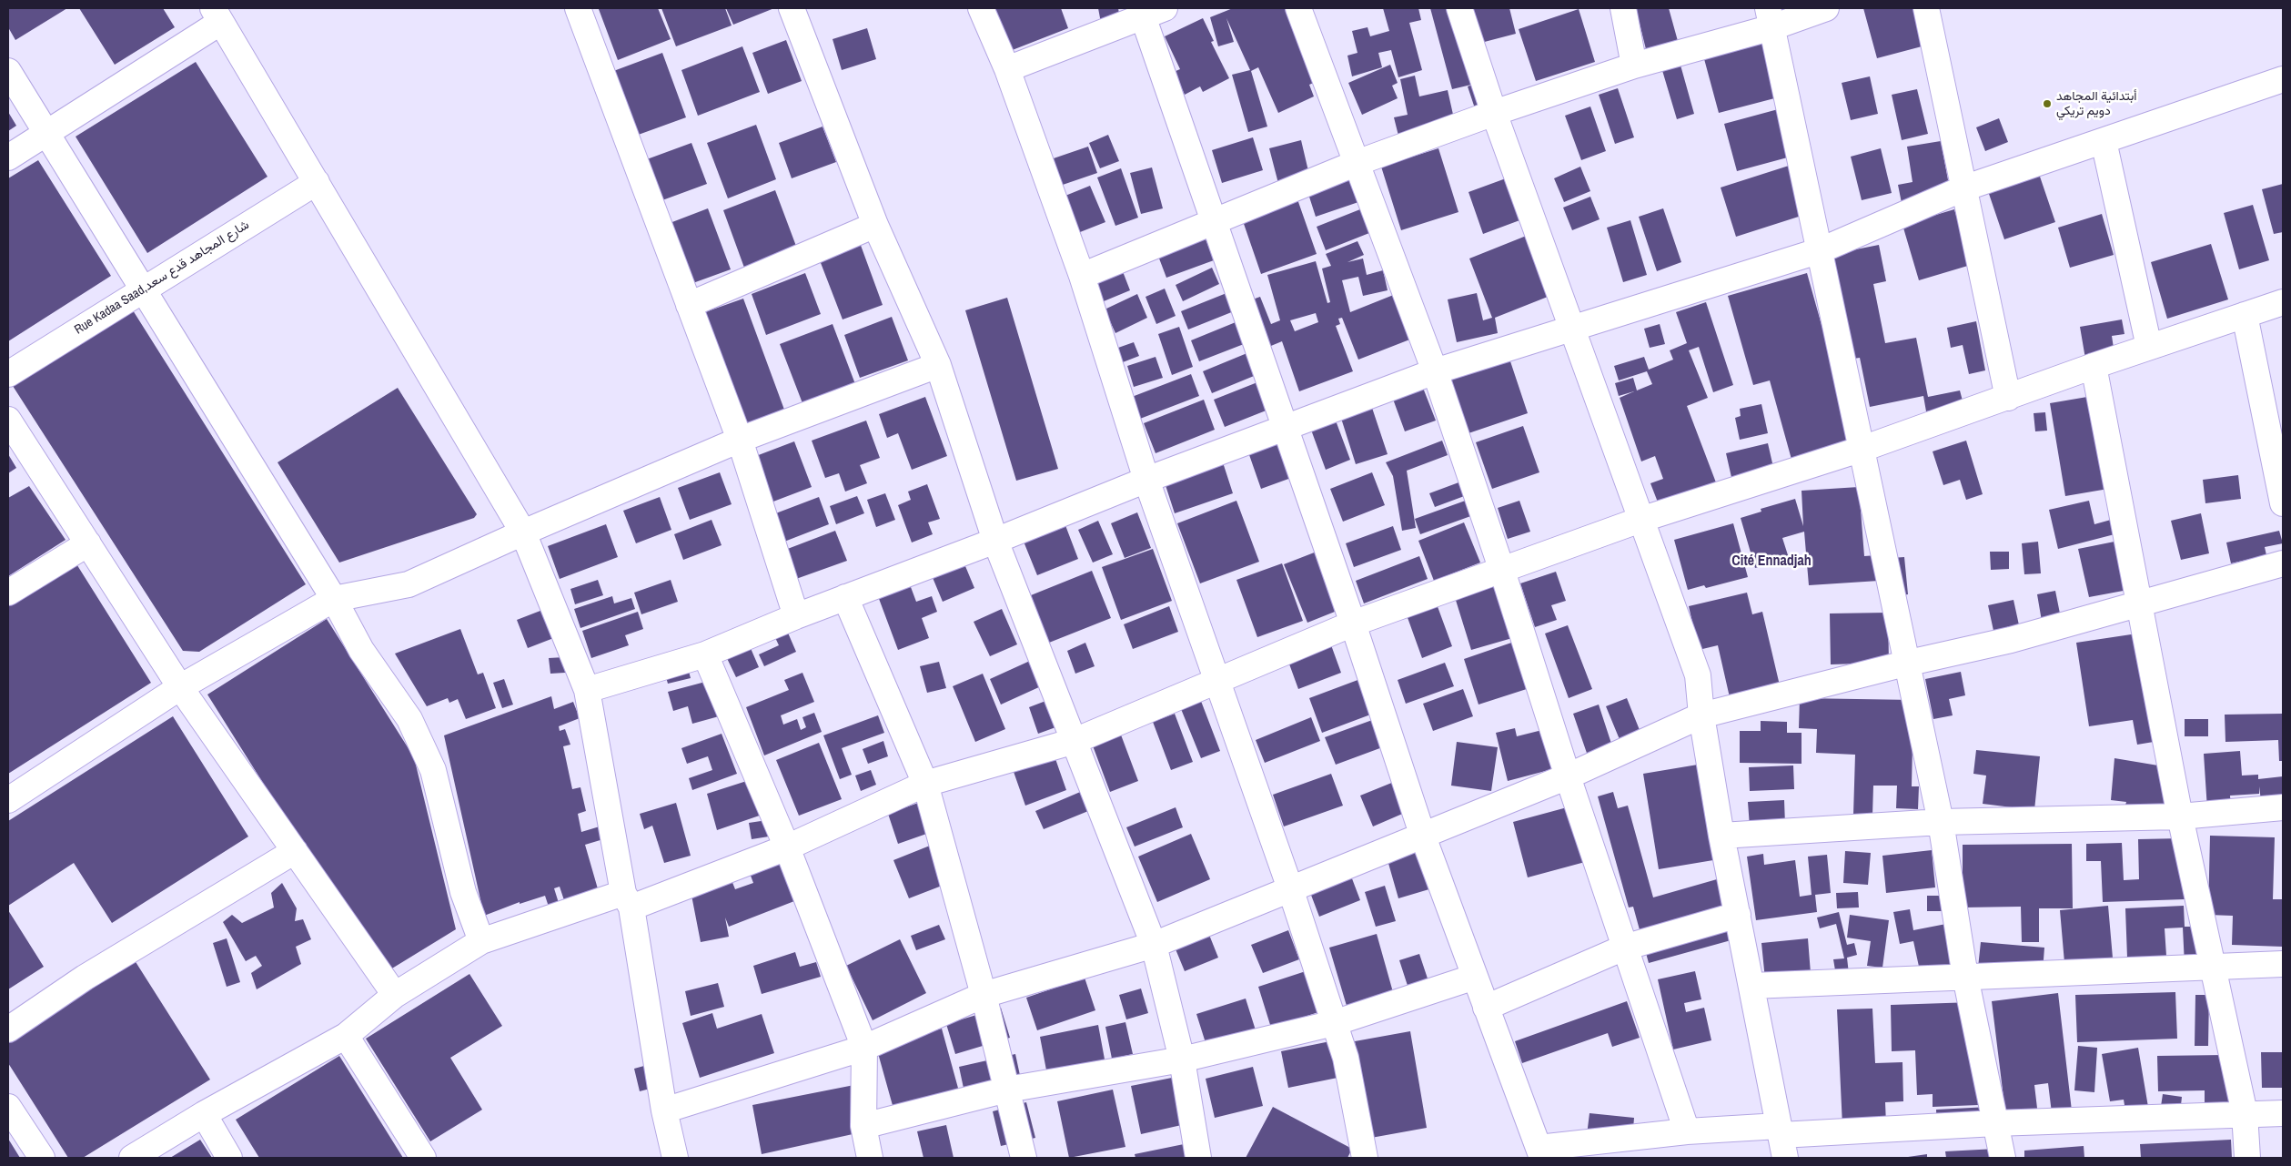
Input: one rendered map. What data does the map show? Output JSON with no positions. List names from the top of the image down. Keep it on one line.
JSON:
{"streets":{"street":["Rue Kadaa Saad,شارع المجاهد قدع سعد"]},"districts":["Cité Ennadjah"],"places":["أبتدائية المجاهد دويم تريكي"]}
